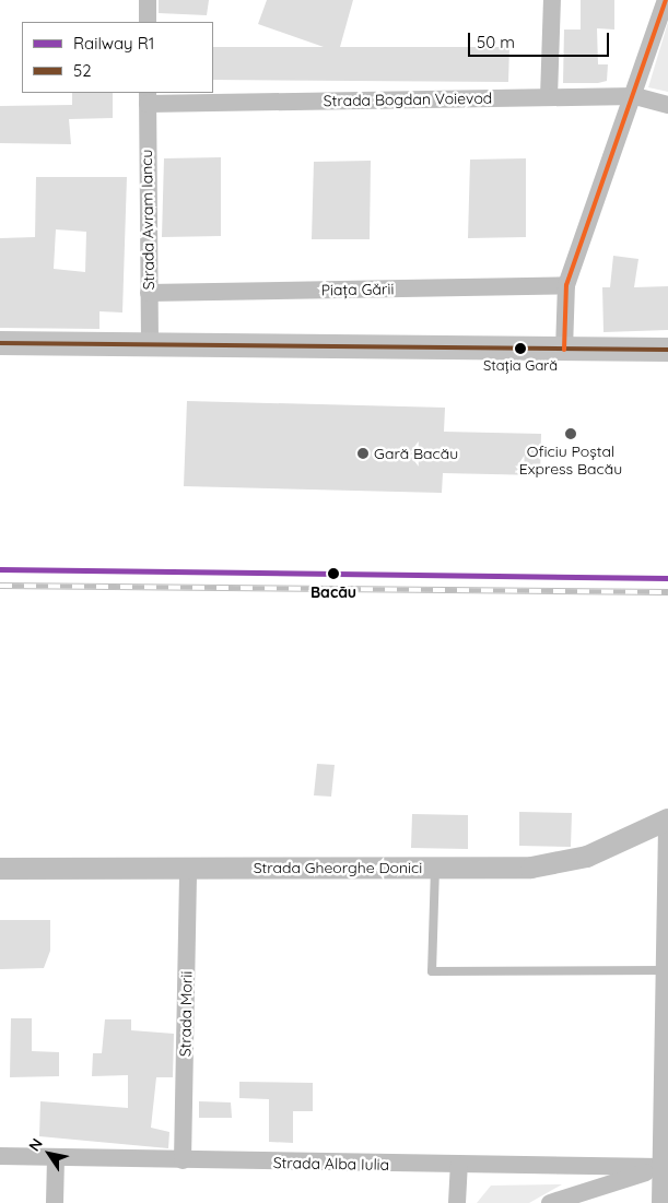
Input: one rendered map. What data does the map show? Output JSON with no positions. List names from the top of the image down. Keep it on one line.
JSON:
{"streets":{"street":["Strada Bogdan Voievod","Strada Avram Iancu","Piața Gării","Strada Gheorghe Donici","Strada Morii","Strada Alba Iulia"]},"crossings":[["Strada Bogdan Voievod","Strada Avram Iancu"],["Strada Avram Iancu","Piața Gării"],["Strada Gheorghe Donici","Strada Morii"],["Strada Morii","Strada Alba Iulia"]],"places":["Stația Gară","Oficiu Poștal Express Bacău","Gară Bacău","Bacău"],"lines":["transit line 52","rail line R1"],"legend":["Railway R1","52"],"scale_bar":"50 m","north":"top left"}
